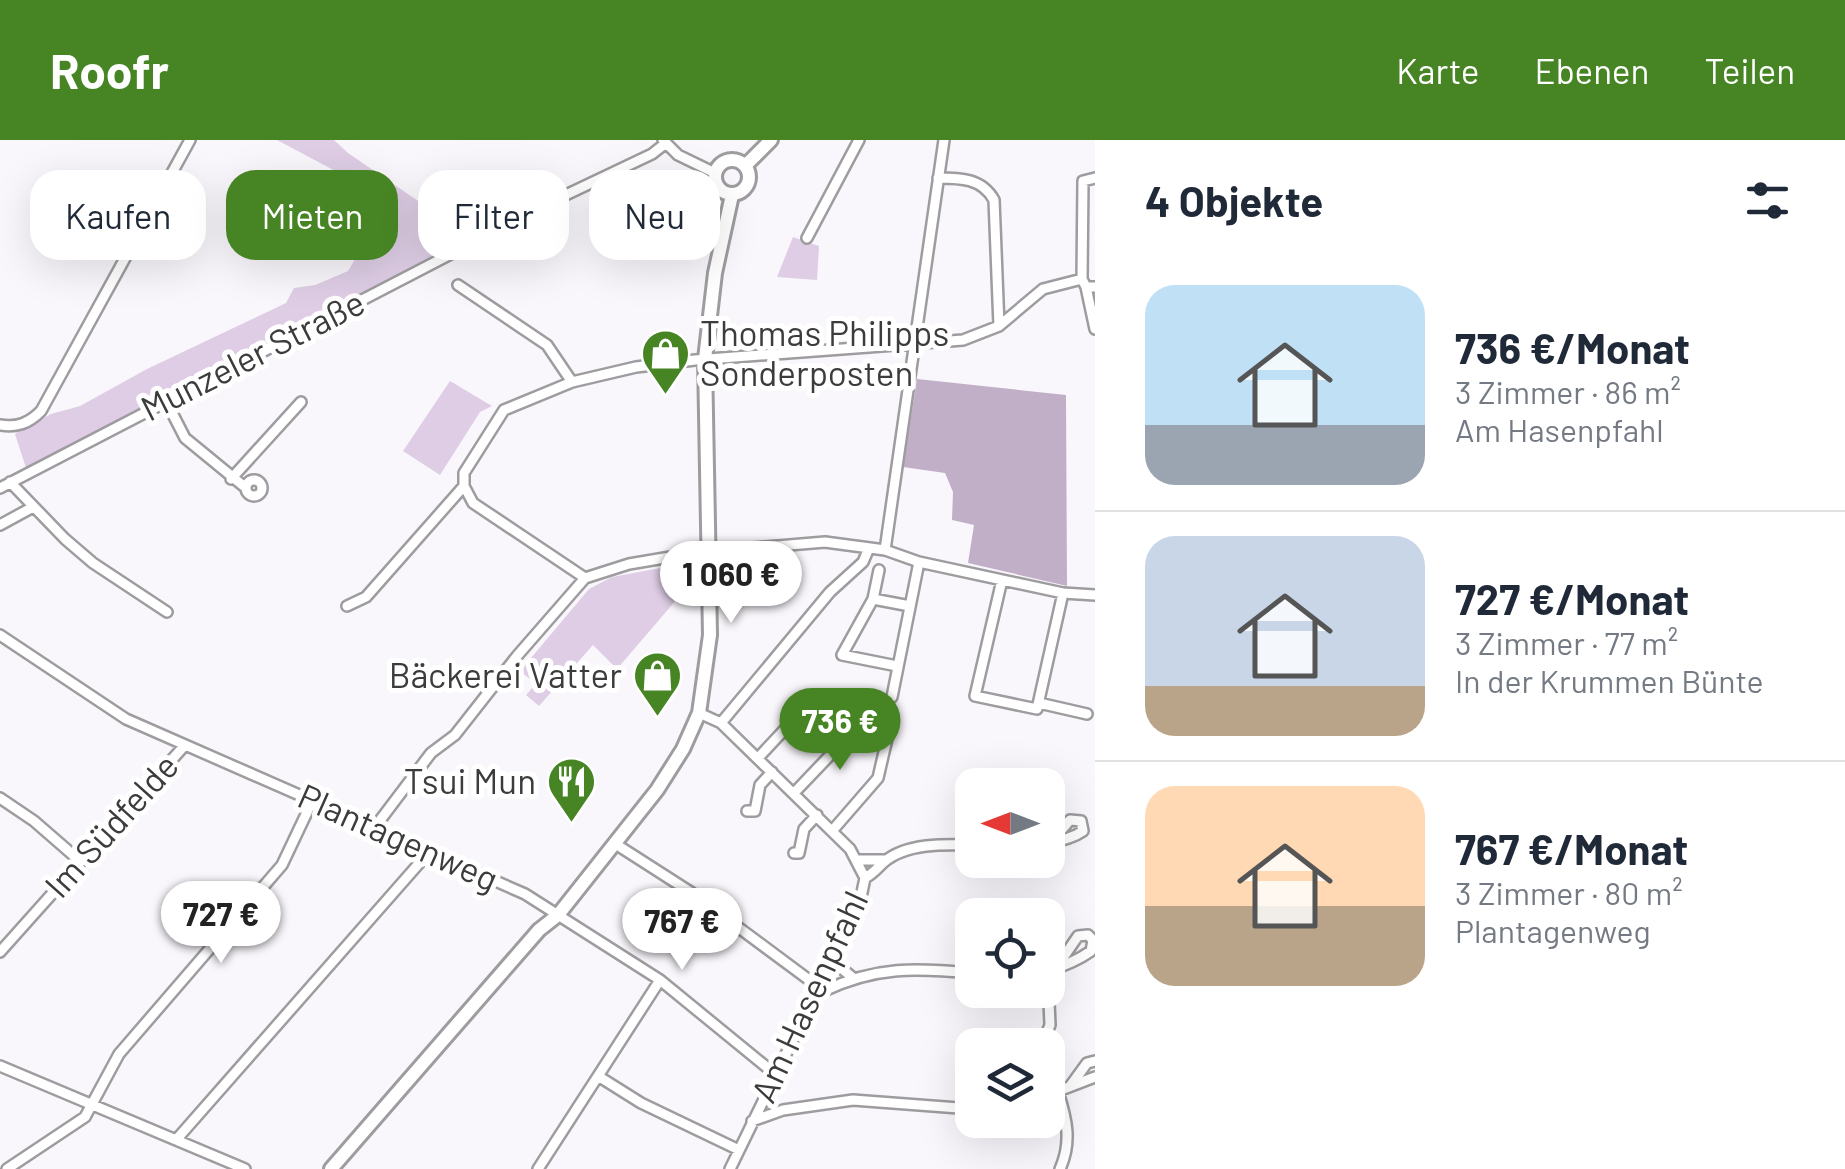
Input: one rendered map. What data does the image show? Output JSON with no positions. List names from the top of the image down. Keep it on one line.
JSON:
{"streets":{"street":["Munzeler Straße","Im Südfelde","Plantagenweg","Am Hasenpfahl"]},"crossings":[["Im Südfelde","Plantagenweg"],["Plantagenweg","Am Hasenpfahl"]],"places":{"shop":["Thomas Philipps Sonderposten","Bäckerei Vatter"],"restaurant":["Tsui Mun"]},"north":"left","page":{"header":"Roofr","nav":["Karte","Ebenen","Teilen"],"heading":"4 Objekte","chip":["Kaufen","Mieten","Filter","Neu"],"list":[{"name":"736 €/Monat","note":"3 Zimmer · 86 m² · Am Hasenpfahl"},{"name":"727 €/Monat","note":"3 Zimmer · 77 m² · In der Krummen Bünte"},{"name":"767 €/Monat","note":"3 Zimmer · 80 m² · Plantagenweg"}],"price":["1 060 €","736 €","727 €","767 €"]}}
